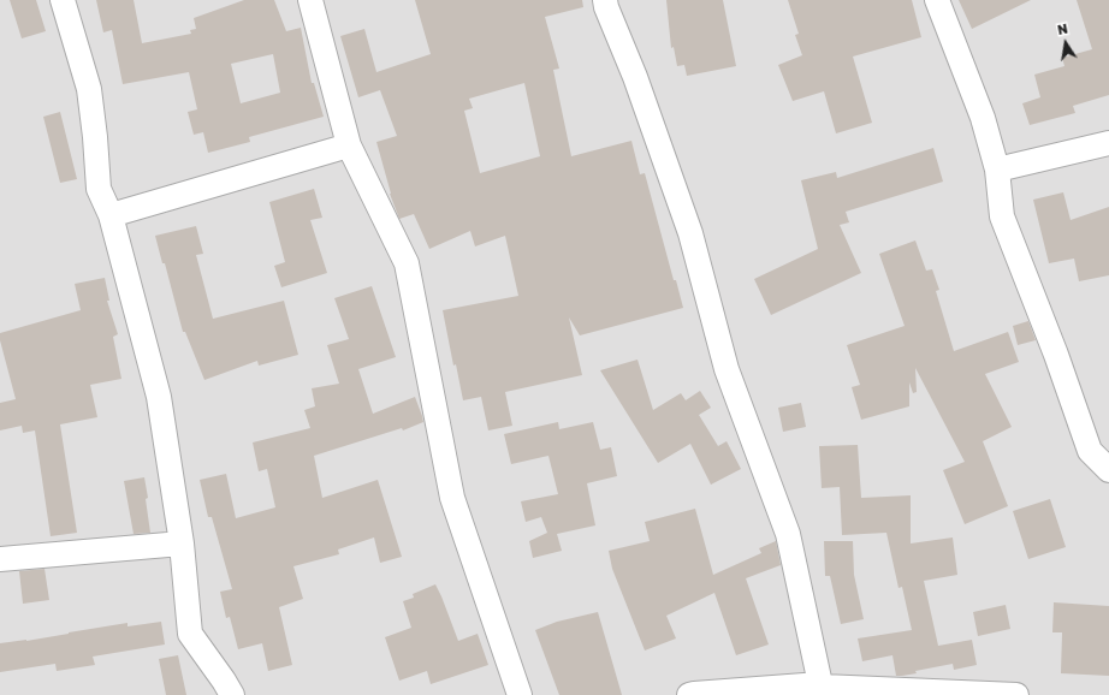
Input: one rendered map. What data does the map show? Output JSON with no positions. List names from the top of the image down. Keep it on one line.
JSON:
{"north":"top"}
